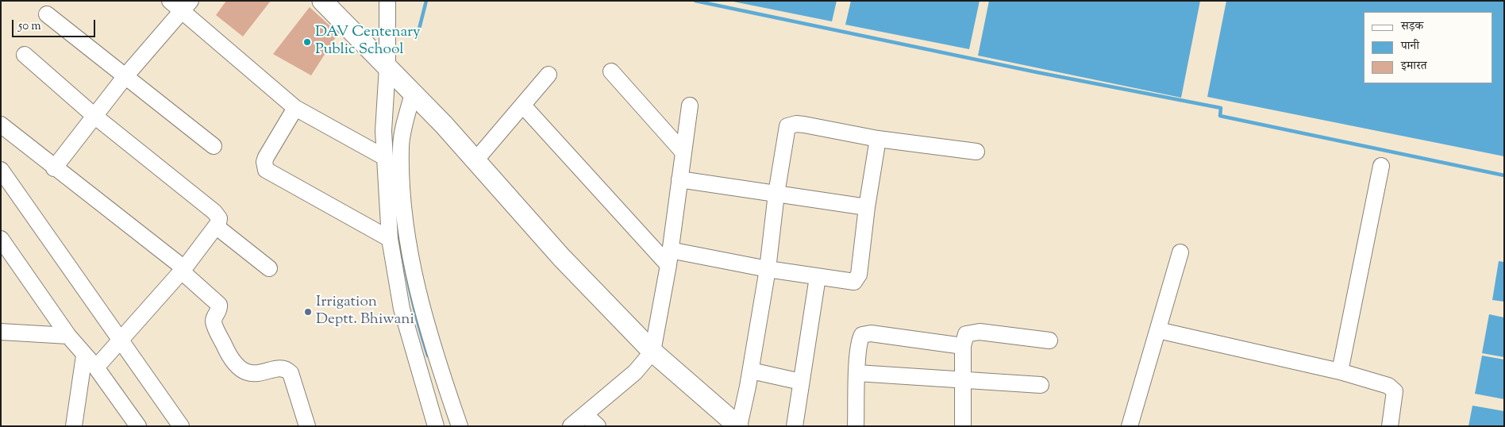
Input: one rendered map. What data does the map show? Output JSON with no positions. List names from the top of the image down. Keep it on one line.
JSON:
{"places":["DAV Centenary Public School","Irrigation Deptt. Bhiwani"],"legend":["सड़क","पानी","इमारत"],"scale_bar":"50 m"}
